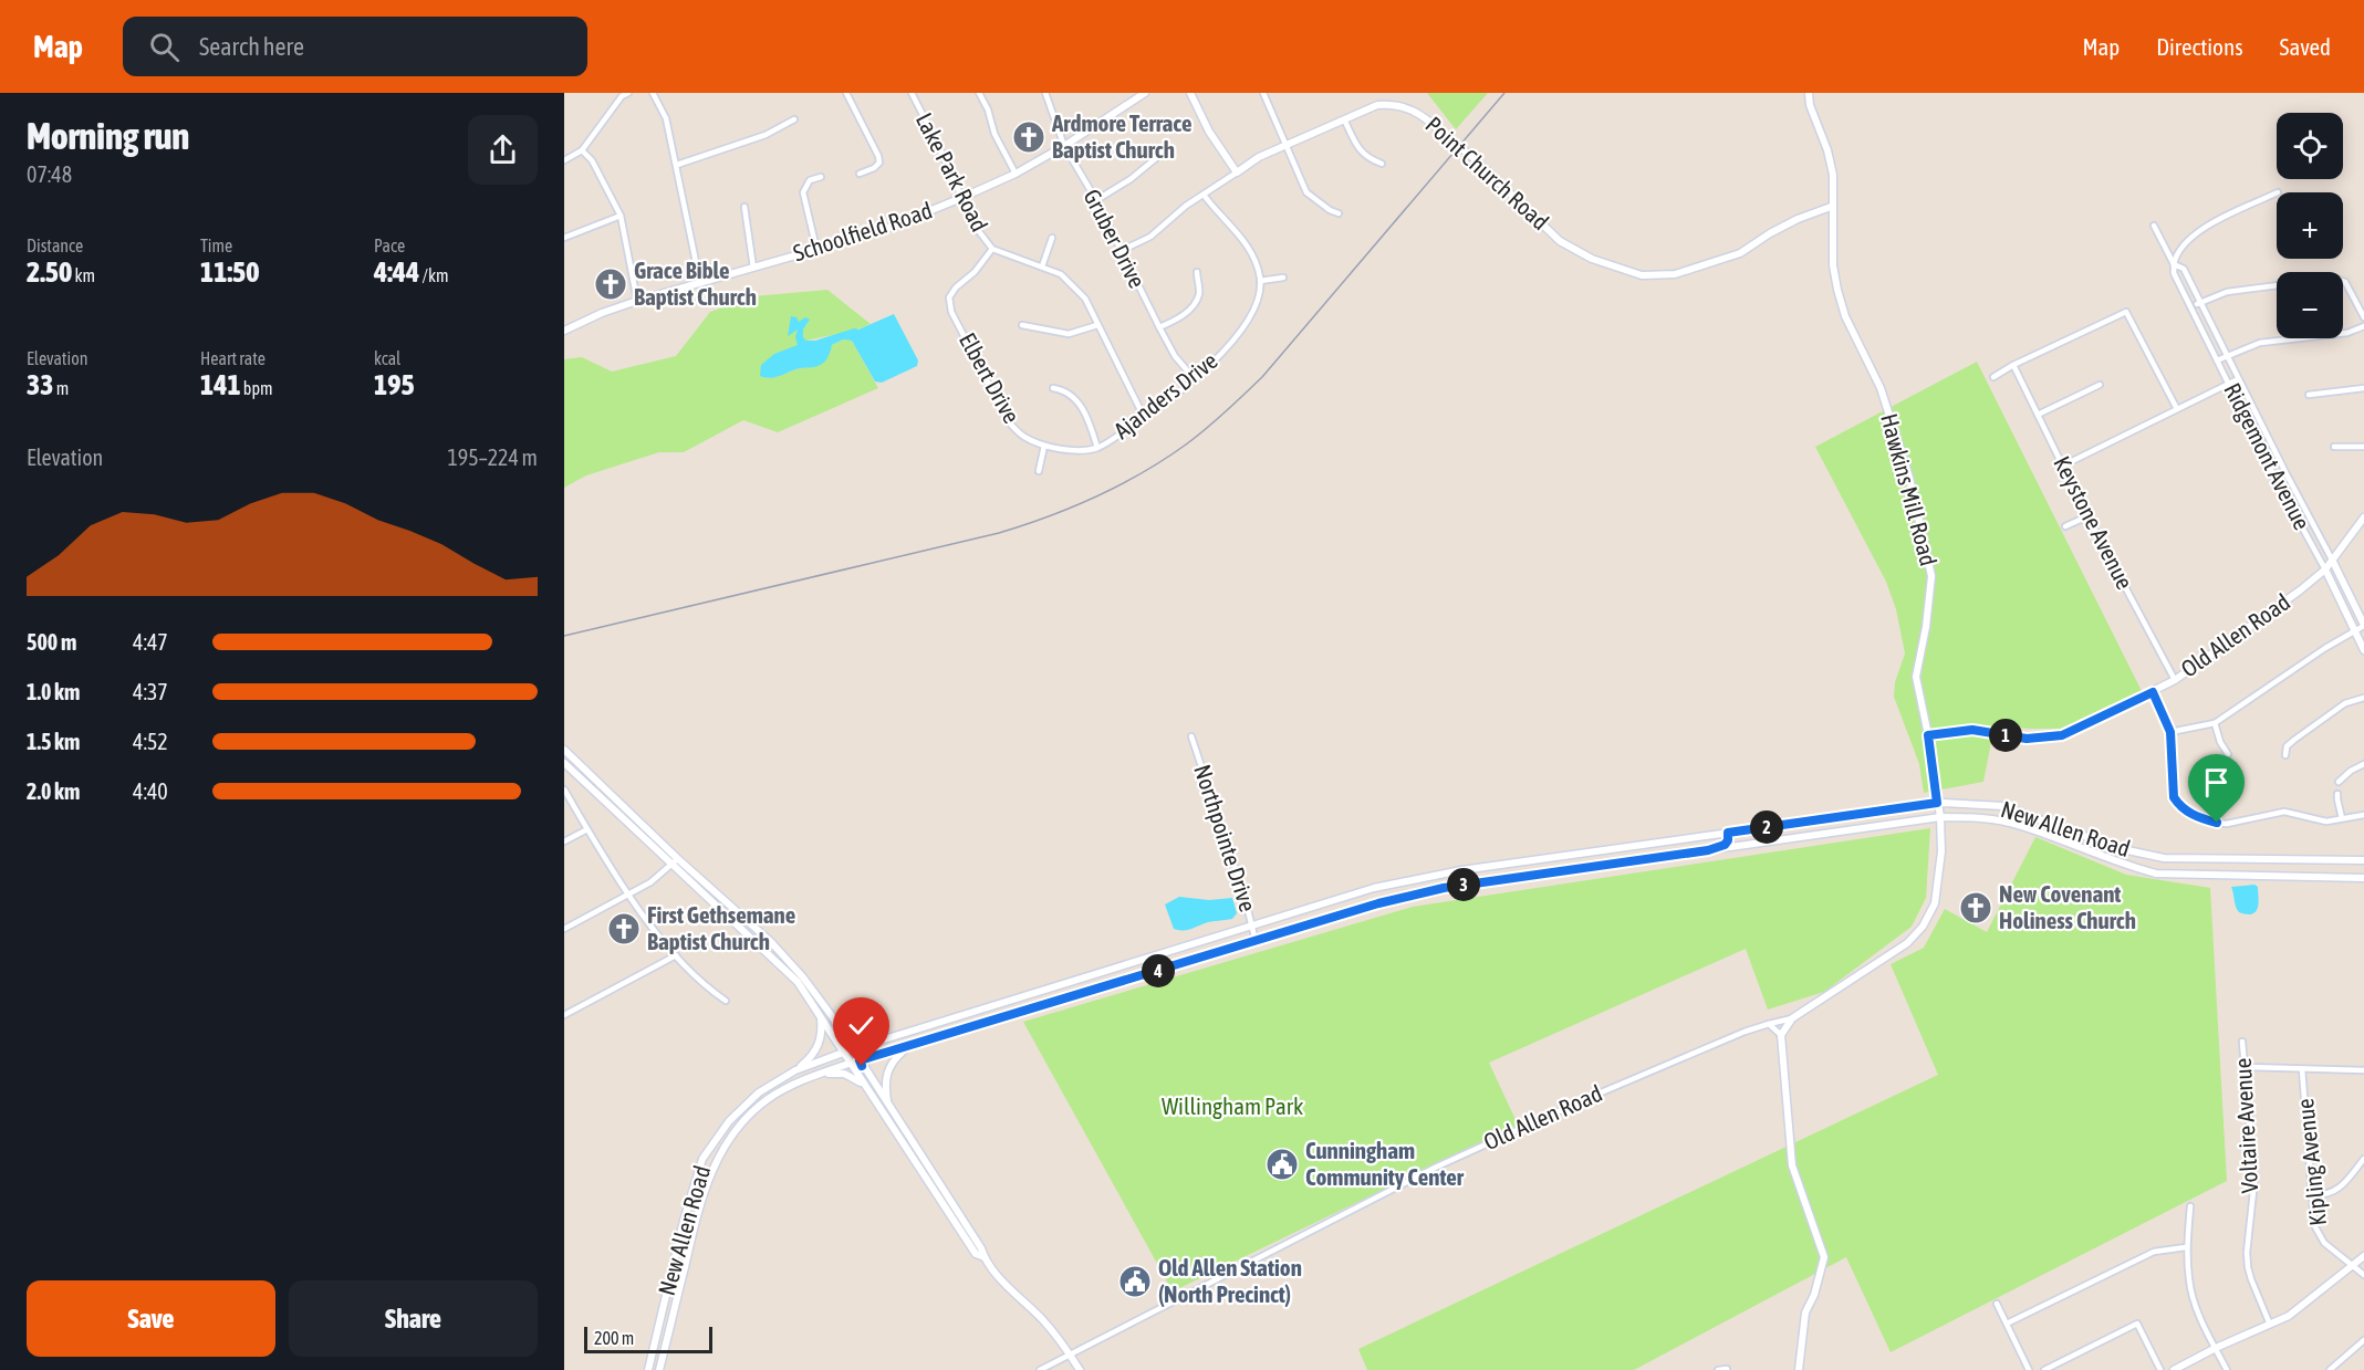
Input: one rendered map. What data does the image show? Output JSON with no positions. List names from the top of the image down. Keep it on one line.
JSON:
{"streets":{"main road":["Point Church Road","Schoolfield Road","Ridgemont Avenue","Hawkins Mill Road","Old Allen Road","New Allen Road"],"street":["Lake Park Road","Gruber Drive","Elbert Drive","Ajanders Drive","Keystone Avenue","Northpointe Drive","Voltaire Avenue","Kipling Avenue"]},"crossings":[["Lake Park Road","Schoolfield Road"],["Lake Park Road","Elbert Drive"],["Lake Park Road","Ajanders Drive"],["Point Church Road","Gruber Drive"],["Point Church Road","Hawkins Mill Road"],["Schoolfield Road","Gruber Drive"],["Gruber Drive","Ajanders Drive"],["Elbert Drive","Ajanders Drive"],["Ridgemont Avenue","Old Allen Road"],["Hawkins Mill Road","Old Allen Road"],["Hawkins Mill Road","New Allen Road"],["Keystone Avenue","Old Allen Road"],["New Allen Road","Northpointe Drive"]],"parks":["Willingham Park"],"places":{"church":["Ardmore Terrace Baptist Church","Grace Bible Baptist Church","New Covenant Holiness Church","First Gethsemane Baptist Church"],"public building":["Cunningham Community Center","Old Allen Station (North Precinct)"]},"scale_bar":"200 m","page":{"header":"Map","search":"Search here","nav":["Map","Directions","Saved"],"heading":["Morning run","07:48"],"map_buttons":["+","−"],"stats":[["Distance","2.50 km"],["Time","11:50"],["Pace","4:44 /km"],["Elevation","33 m"],["Heart rate","141 bpm"],["kcal","195"]],"chart":["Elevation","195–224 m"],"list":[{"name":"500 m","note":"4:47"},{"name":"1.0 km","note":"4:37"},{"name":"1.5 km","note":"4:52"},{"name":"2.0 km","note":"4:40"}],"pins":["1","2","3","4"],"buttons":["Save","Share"],"scale":"200 m"}}
